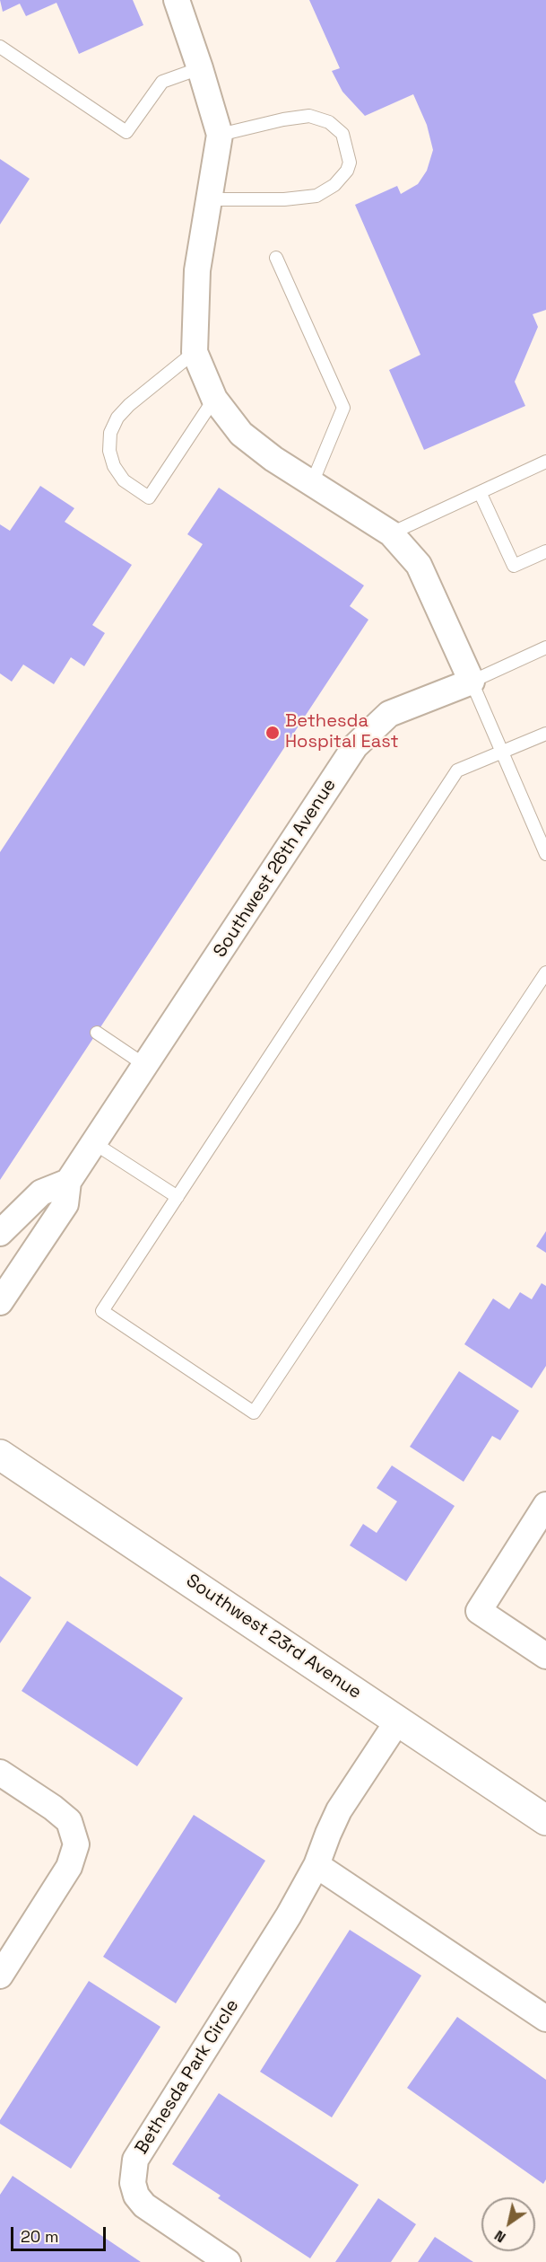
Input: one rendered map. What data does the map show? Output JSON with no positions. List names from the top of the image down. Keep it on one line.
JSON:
{"streets":{"street":["Southwest 26th Avenue","Southwest 23rd Avenue","Bethesda Park Circle"]},"crossings":[["Southwest 23rd Avenue","Bethesda Park Circle"]],"places":["Bethesda Hospital East"],"scale_bar":"20 m","north":"bottom left"}
